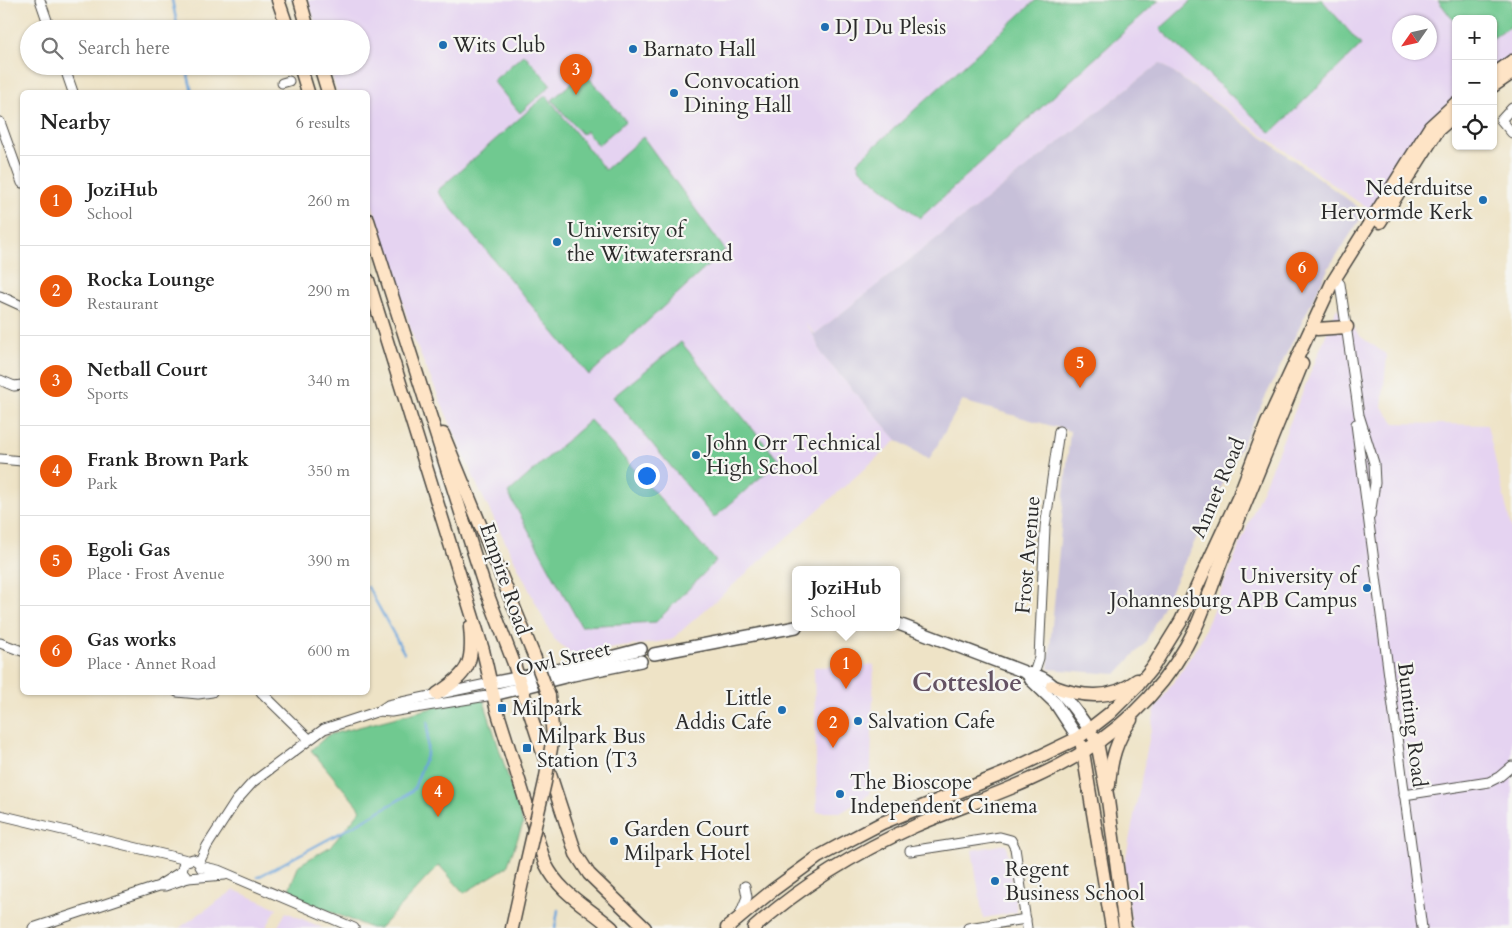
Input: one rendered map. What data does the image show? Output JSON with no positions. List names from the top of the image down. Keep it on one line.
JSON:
{"streets":{"main road":["Annet Road","Empire Road"],"street":["Frost Avenue","Owl Street","Bunting Road"]},"crossings":[["Annet Road","Bunting Road"],["Empire Road","Owl Street"]],"districts":["Cottesloe"],"places":{"other":["DJ Du Plesis","Wits Club","Barnato Hall","Convocation Dining Hall","Nederduitse Hervormde Kerk","University of the Witwatersrand","John Orr Technical High School","University of Johannesburg APB Campus","Little Addis Cafe","Salvation Cafe","The Bioscope Independent Cinema","Garden Court Milpark Hotel","Regent Business School"],"transit":["Milpark","Milpark Bus Station (T3"]},"north":"bottom left","page":{"map_buttons":["+","−"],"search":"Search here","pins":["3","6","5","1","2","4"],"heading":["Nearby","6 results"],"list":[{"mark":"1","name":"JoziHub","note":"School","value":"260 m"},{"mark":"2","name":"Rocka Lounge","note":"Restaurant","value":"290 m"},{"mark":"3","name":"Netball Court","note":"Sports","value":"340 m"},{"mark":"4","name":"Frank Brown Park","note":"Park","value":"350 m"},{"mark":"5","name":"Egoli Gas","note":"Place · Frost Avenue","value":"390 m"},{"mark":"6","name":"Gas works","note":"Place · Annet Road","value":"600 m"}],"popup":["JoziHub","School"]}}
